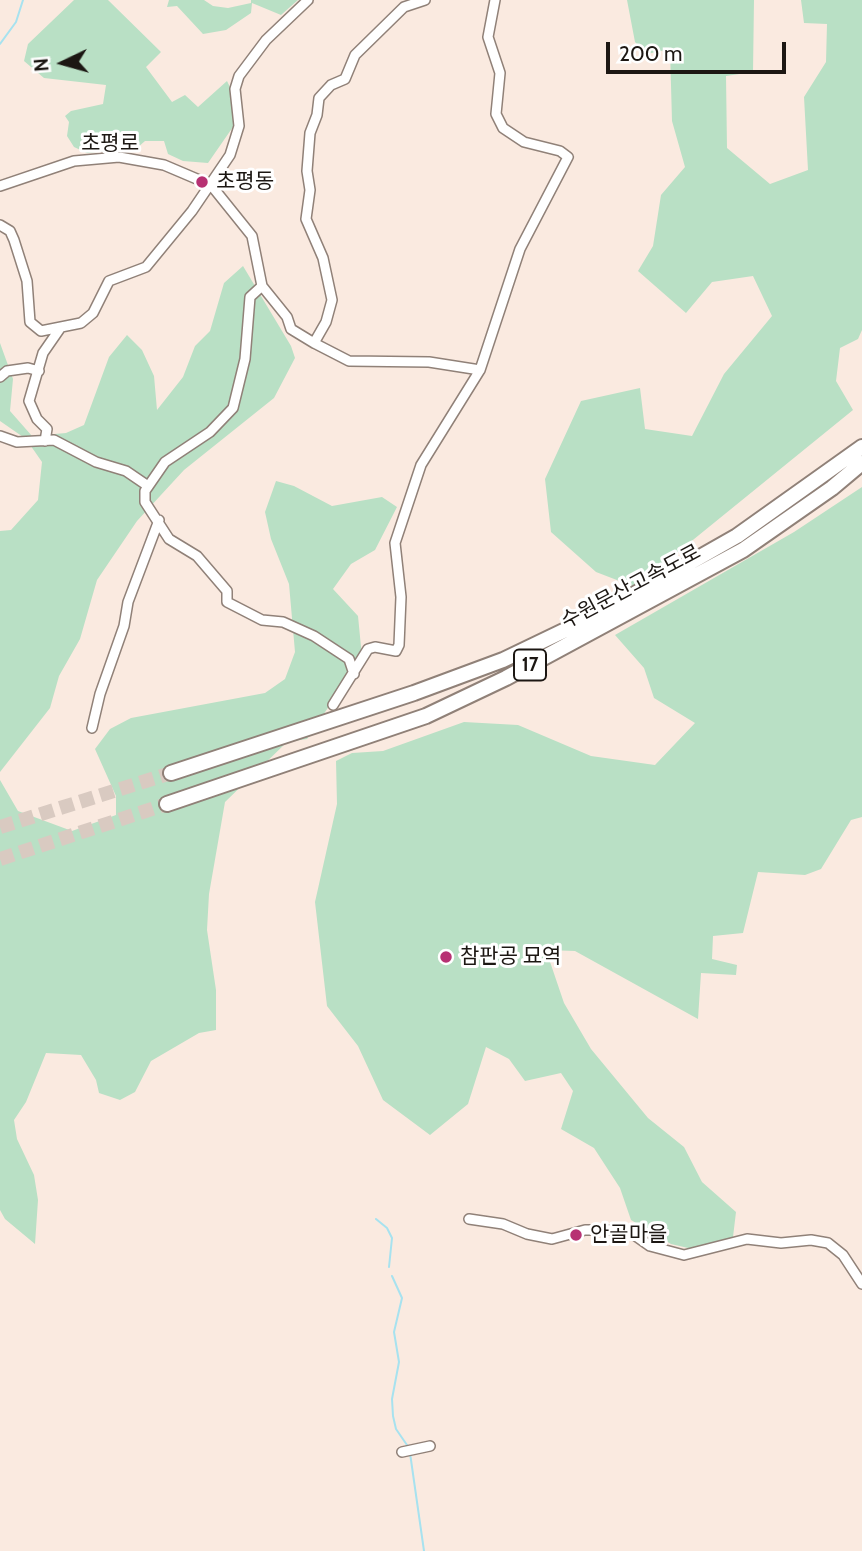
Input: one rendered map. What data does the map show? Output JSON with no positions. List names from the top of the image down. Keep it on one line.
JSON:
{"streets":{"highway":["수원문산고속도로","17"],"street":["초평로"]},"places":["초평동","참판공 묘역","안골마을"],"scale_bar":"200 m","north":"left"}
